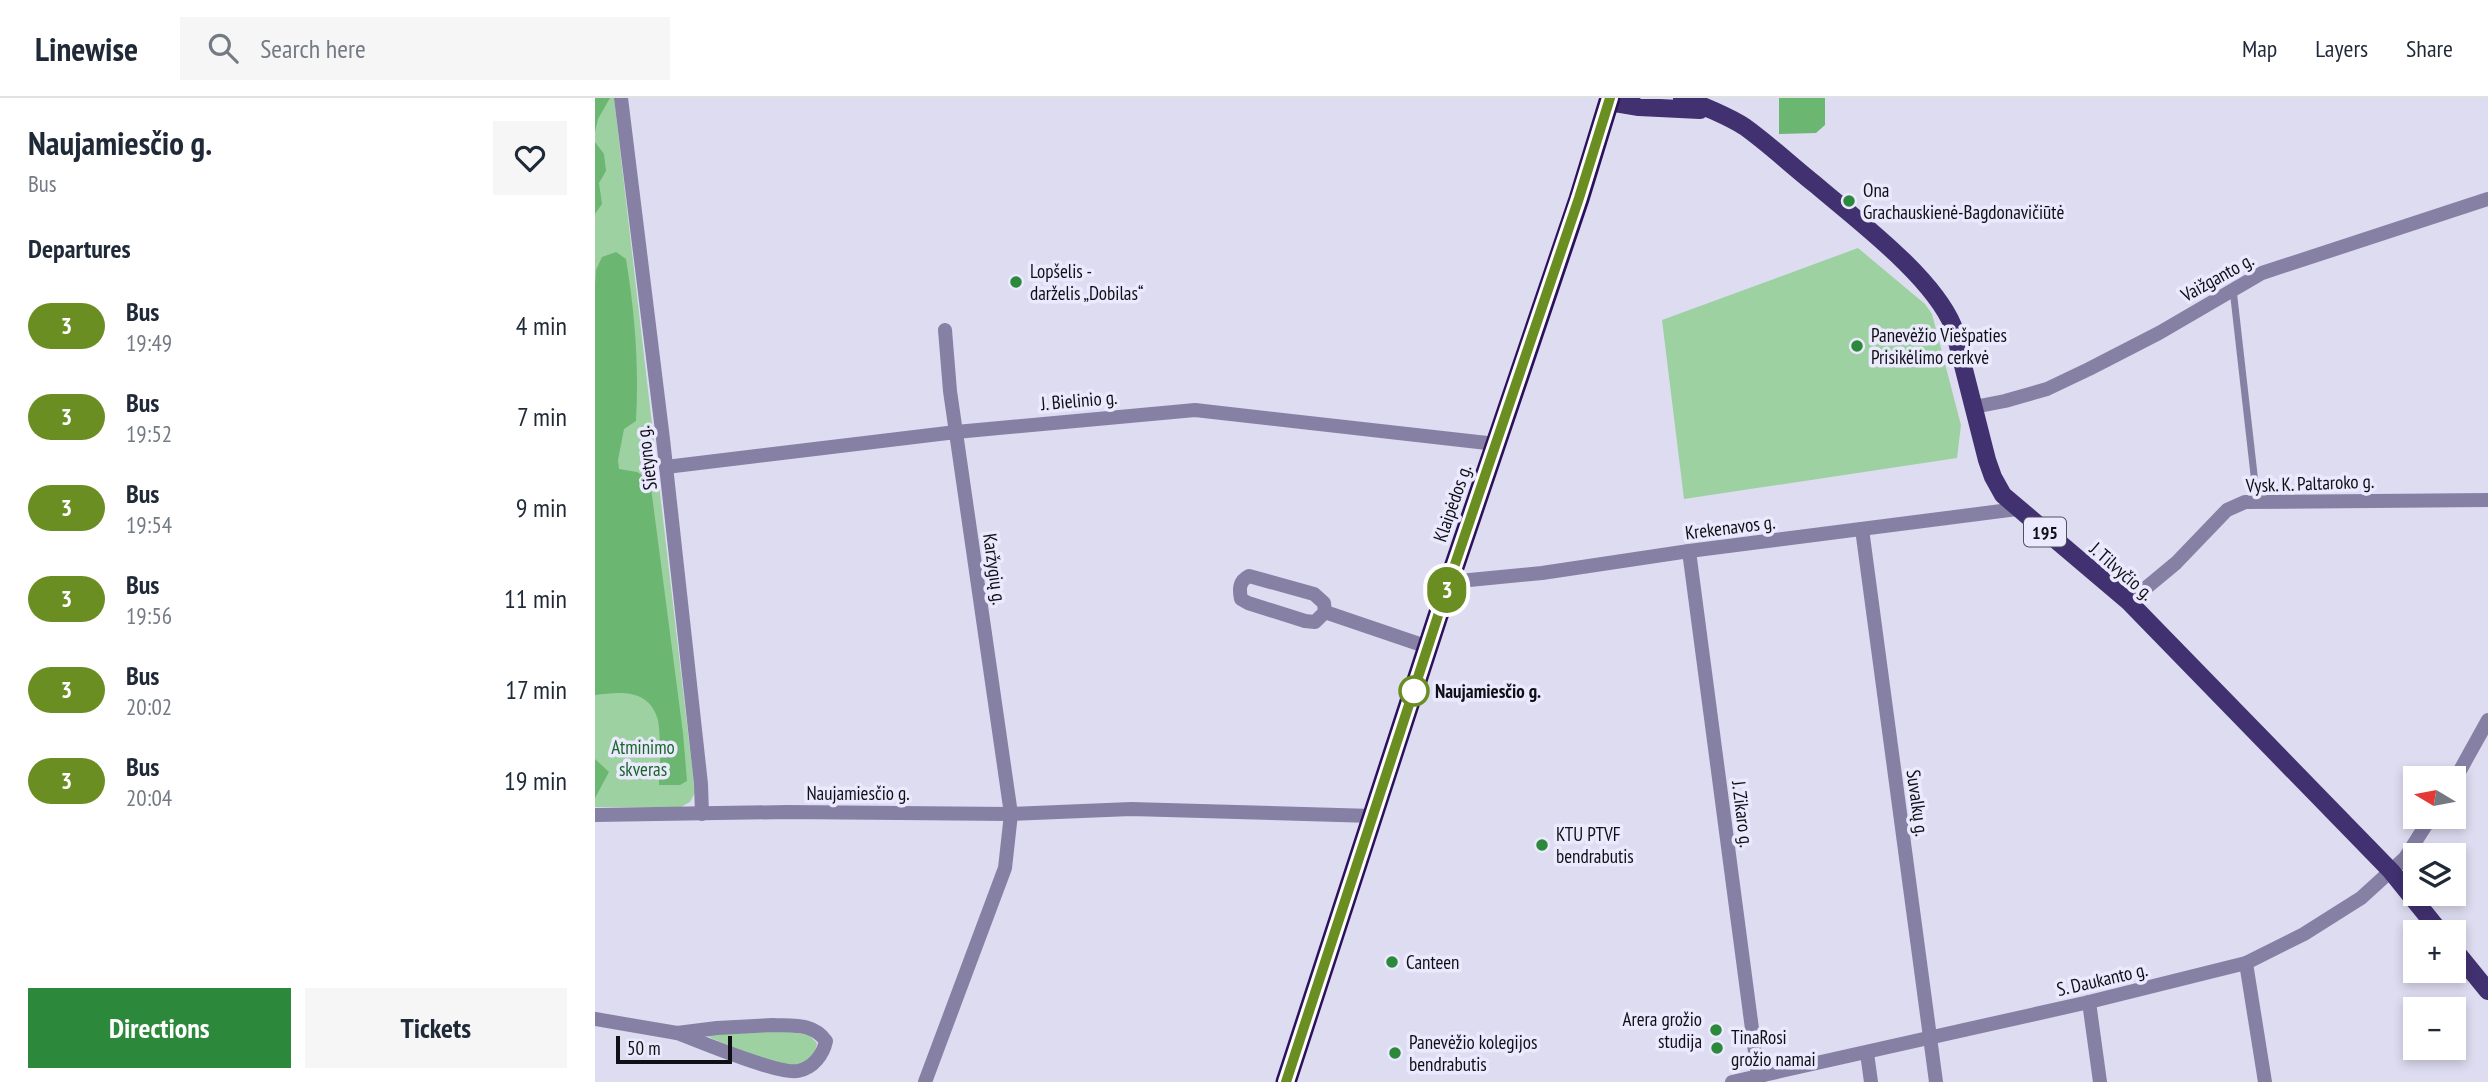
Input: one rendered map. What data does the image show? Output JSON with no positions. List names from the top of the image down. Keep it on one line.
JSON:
{"streets":{"highway":["Klaipėdos g."],"main road":["195","J. Tilvyčio g."],"street":["Vaižganto g.","J. Bielinio g.","Sietyno g.","Vysk. K. Paltaroko g.","Krekenavos g.","Karžygių g.","Naujamiesčio g.","Suvalkų g.","J. Zikaro g.","S. Daukanto g."]},"crossings":[["Vaižganto g.","J. Tilvyčio g."],["J. Bielinio g.","Sietyno g."],["J. Bielinio g.","Klaipėdos g."],["J. Bielinio g.","Karžygių g."],["Sietyno g.","Naujamiesčio g."],["Vysk. K. Paltaroko g.","J. Tilvyčio g."],["Klaipėdos g.","Krekenavos g."],["Klaipėdos g.","Naujamiesčio g."],["Krekenavos g.","J. Tilvyčio g."],["Krekenavos g.","Suvalkų g."],["Krekenavos g.","J. Zikaro g."],["195","J. Tilvyčio g."],["Karžygių g.","Naujamiesčio g."],["J. Tilvyčio g.","S. Daukanto g."],["Suvalkų g.","S. Daukanto g."],["J. Zikaro g.","S. Daukanto g."]],"parks":["Atminimo skveras"],"places":["Ona Grachauskienė-Bagdonavičiūtė","Lopšelis - darželis „Dobilas“","Panevėžio Viešpaties Prisikėlimo cerkvė","Naujamiesčio g.","KTU PTVF bendrabutis","Canteen","Arera grožio studija","TinaRosi grožio namai","Panevėžio kolegijos bendrabutis"],"lines":["bus line 3"],"scale_bar":"50 m","north":"left","page":{"header":"Linewise","search":"Search here","nav":["Map","Layers","Share"],"heading":[["Naujamiesčio g.","Bus"],"Departures"],"on_map":"3","list":[{"mark":"3","name":"Bus","note":"19:49","value":"4 min"},{"mark":"3","name":"Bus","note":"19:52","value":"7 min"},{"mark":"3","name":"Bus","note":"19:54","value":"9 min"},{"mark":"3","name":"Bus","note":"19:56","value":"11 min"},{"mark":"3","name":"Bus","note":"20:02","value":"17 min"},{"mark":"3","name":"Bus","note":"20:04","value":"19 min"}],"map_buttons":["+","−"],"buttons":["Directions","Tickets"],"scale":"50 m"}}
